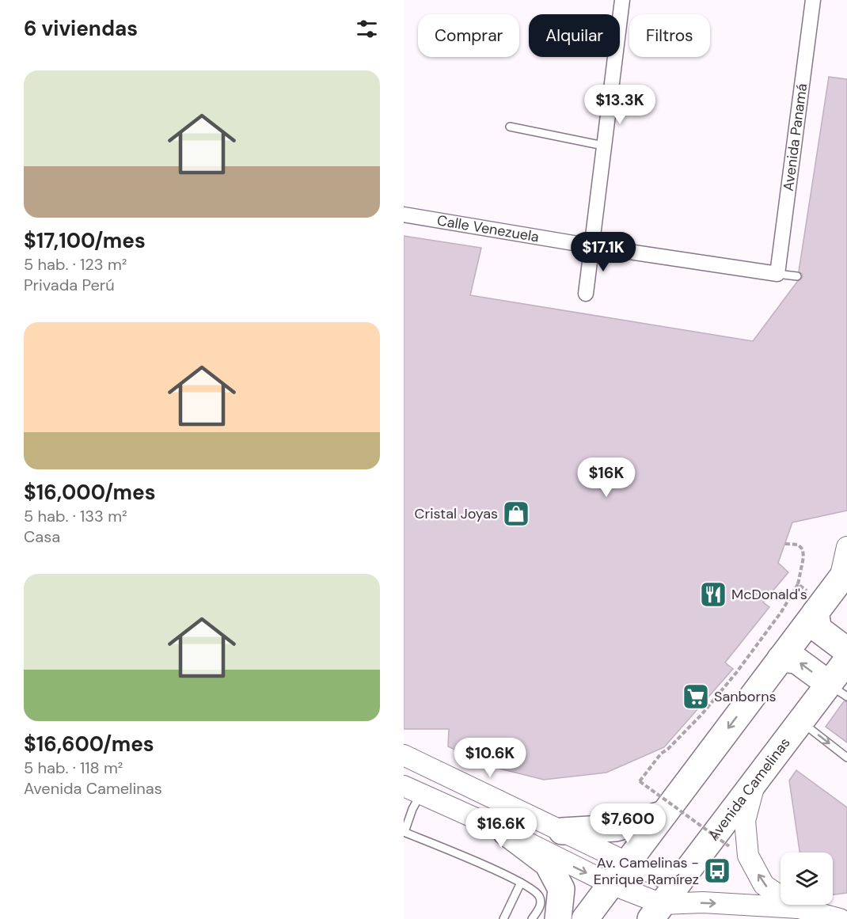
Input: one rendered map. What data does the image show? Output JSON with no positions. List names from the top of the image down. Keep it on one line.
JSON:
{"streets":{"highway":["Avenida Camelinas"],"street":["Avenida Panamá","Calle Venezuela"]},"crossings":[["Avenida Panamá","Calle Venezuela"]],"places":{"shop":["Cristal Joyas"],"restaurant":["McDonald's"],"supermarket":["Sanborns"],"bus stop":["Av. Camelinas - Enrique Ramírez"]},"page":{"heading":"6 viviendas","chip":["Comprar","Alquilar","Filtros"],"list":[{"name":"$17,100/mes","note":"5 hab. · 123 m² · Privada Perú"},{"name":"$16,000/mes","note":"5 hab. · 133 m² · Casa"},{"name":"$16,600/mes","note":"5 hab. · 118 m² · Avenida Camelinas"}],"price":["$13.3K","$17.1K","$16K","$10.6K","$7,600","$16.6K"]}}
